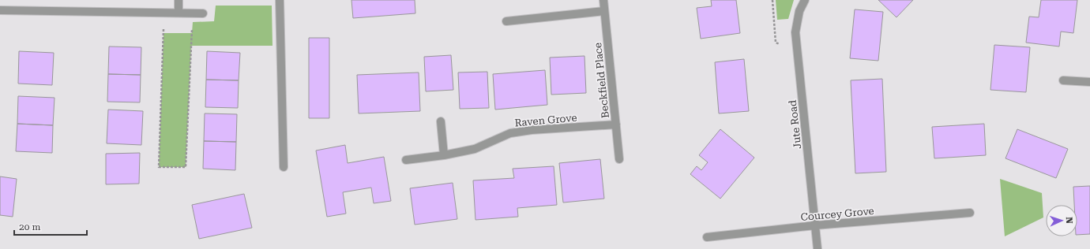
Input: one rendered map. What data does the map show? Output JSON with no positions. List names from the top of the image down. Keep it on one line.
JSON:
{"streets":{"street":["Beckfield Place","Raven Grove","Jute Road","Courcey Grove"]},"crossings":[["Beckfield Place","Raven Grove"],["Jute Road","Courcey Grove"]],"scale_bar":"20 m","north":"right"}
